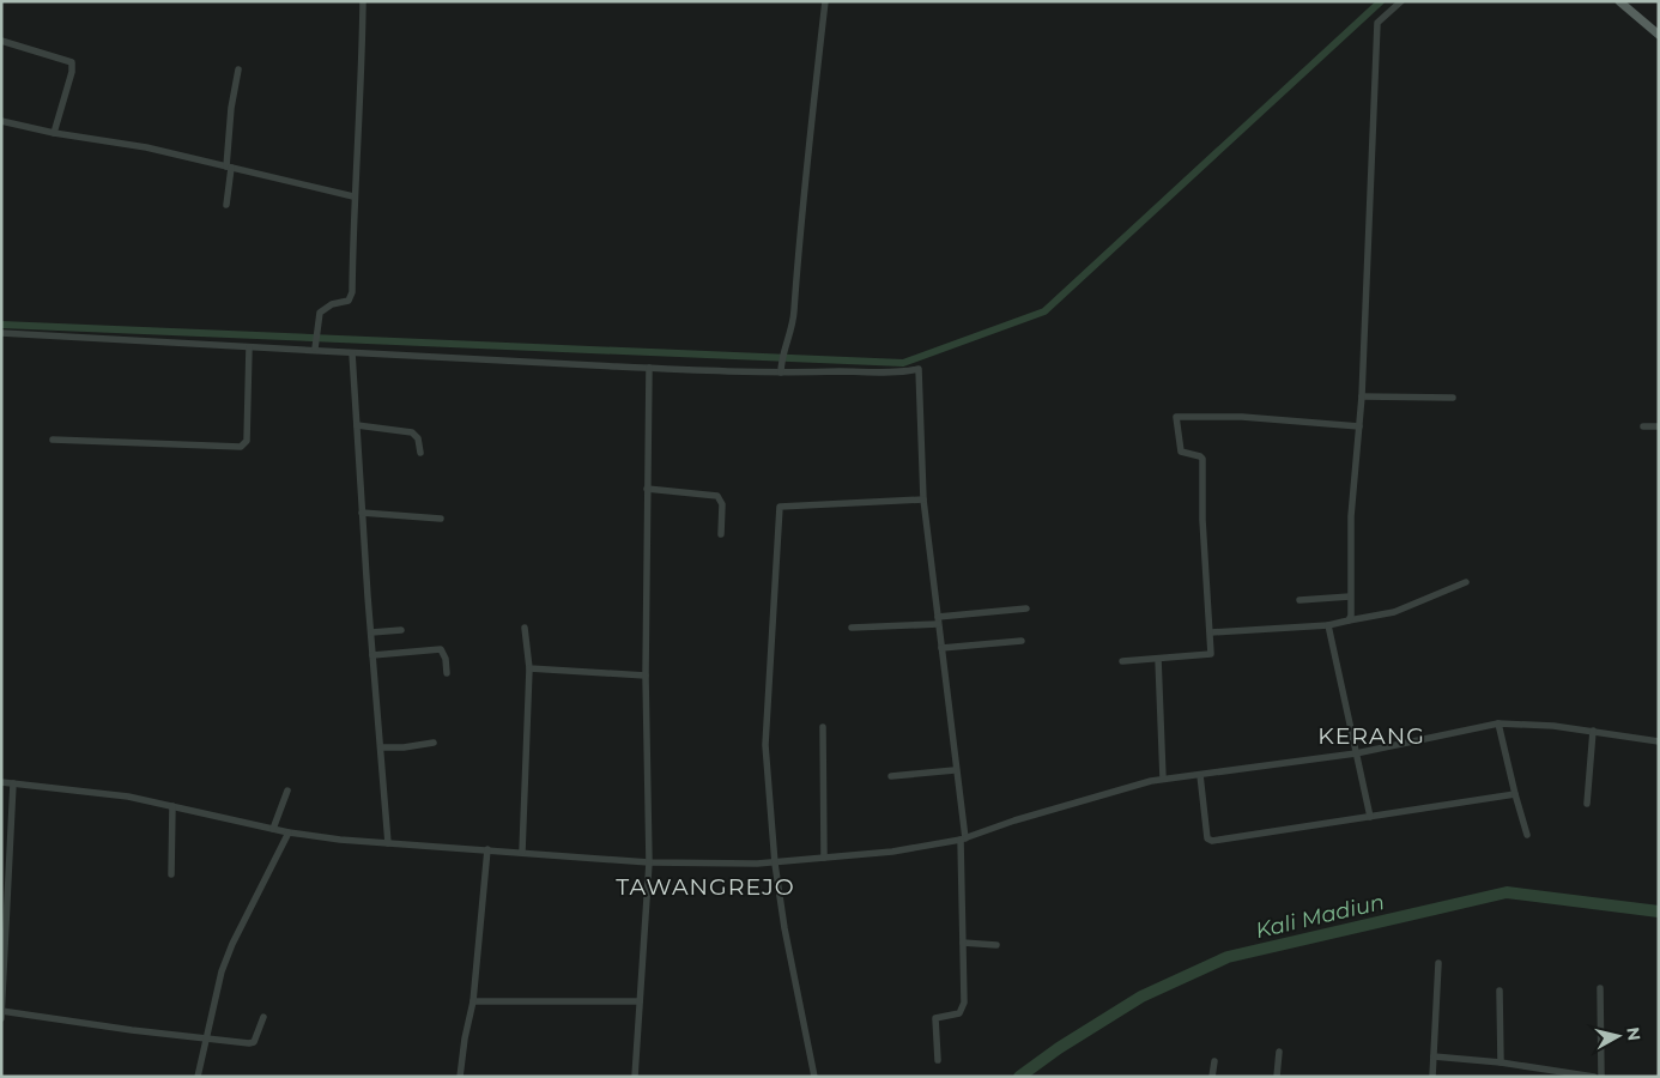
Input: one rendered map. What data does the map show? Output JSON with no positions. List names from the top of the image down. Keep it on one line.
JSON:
{"districts":["KERANG","TAWANGREJO"],"water":["Kali Madiun"],"north":"right"}
